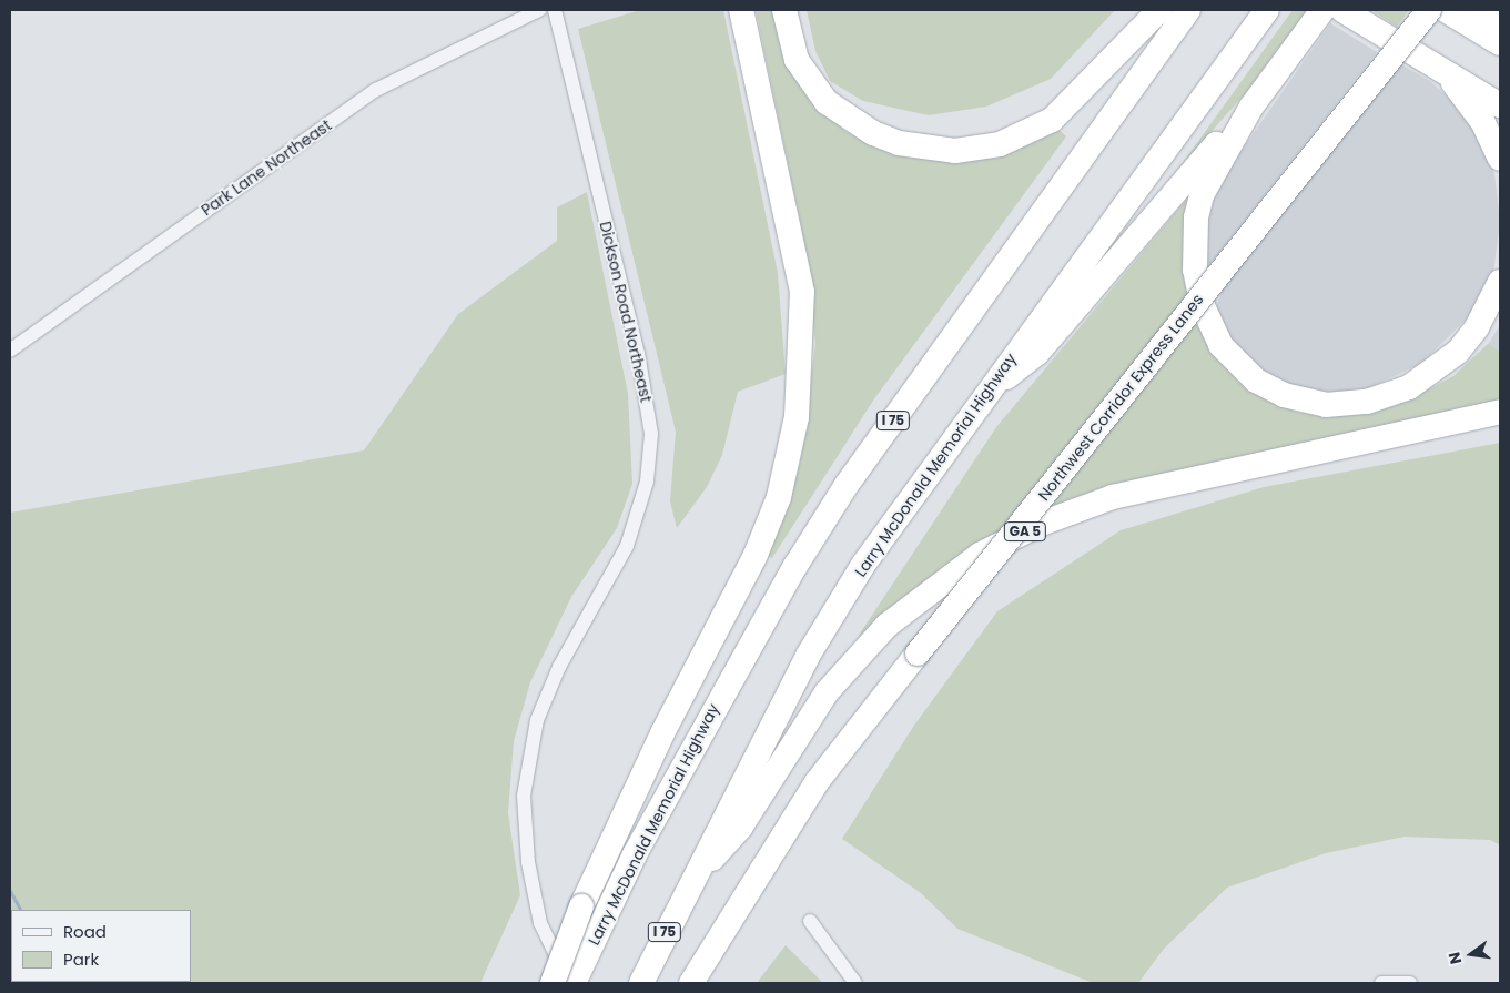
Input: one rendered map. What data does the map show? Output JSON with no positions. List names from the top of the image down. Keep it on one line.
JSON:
{"streets":{"highway":["Northwest Corridor Express Lanes","I 75","Larry McDonald Memorial Highway","GA 5"],"street":["Park Lane Northeast","Dickson Road Northeast"]},"crossings":[["Dickson Road Northeast","Larry McDonald Memorial Highway"],["Larry McDonald Memorial Highway","GA 5"]],"legend":["Road","Park"],"north":"left"}
